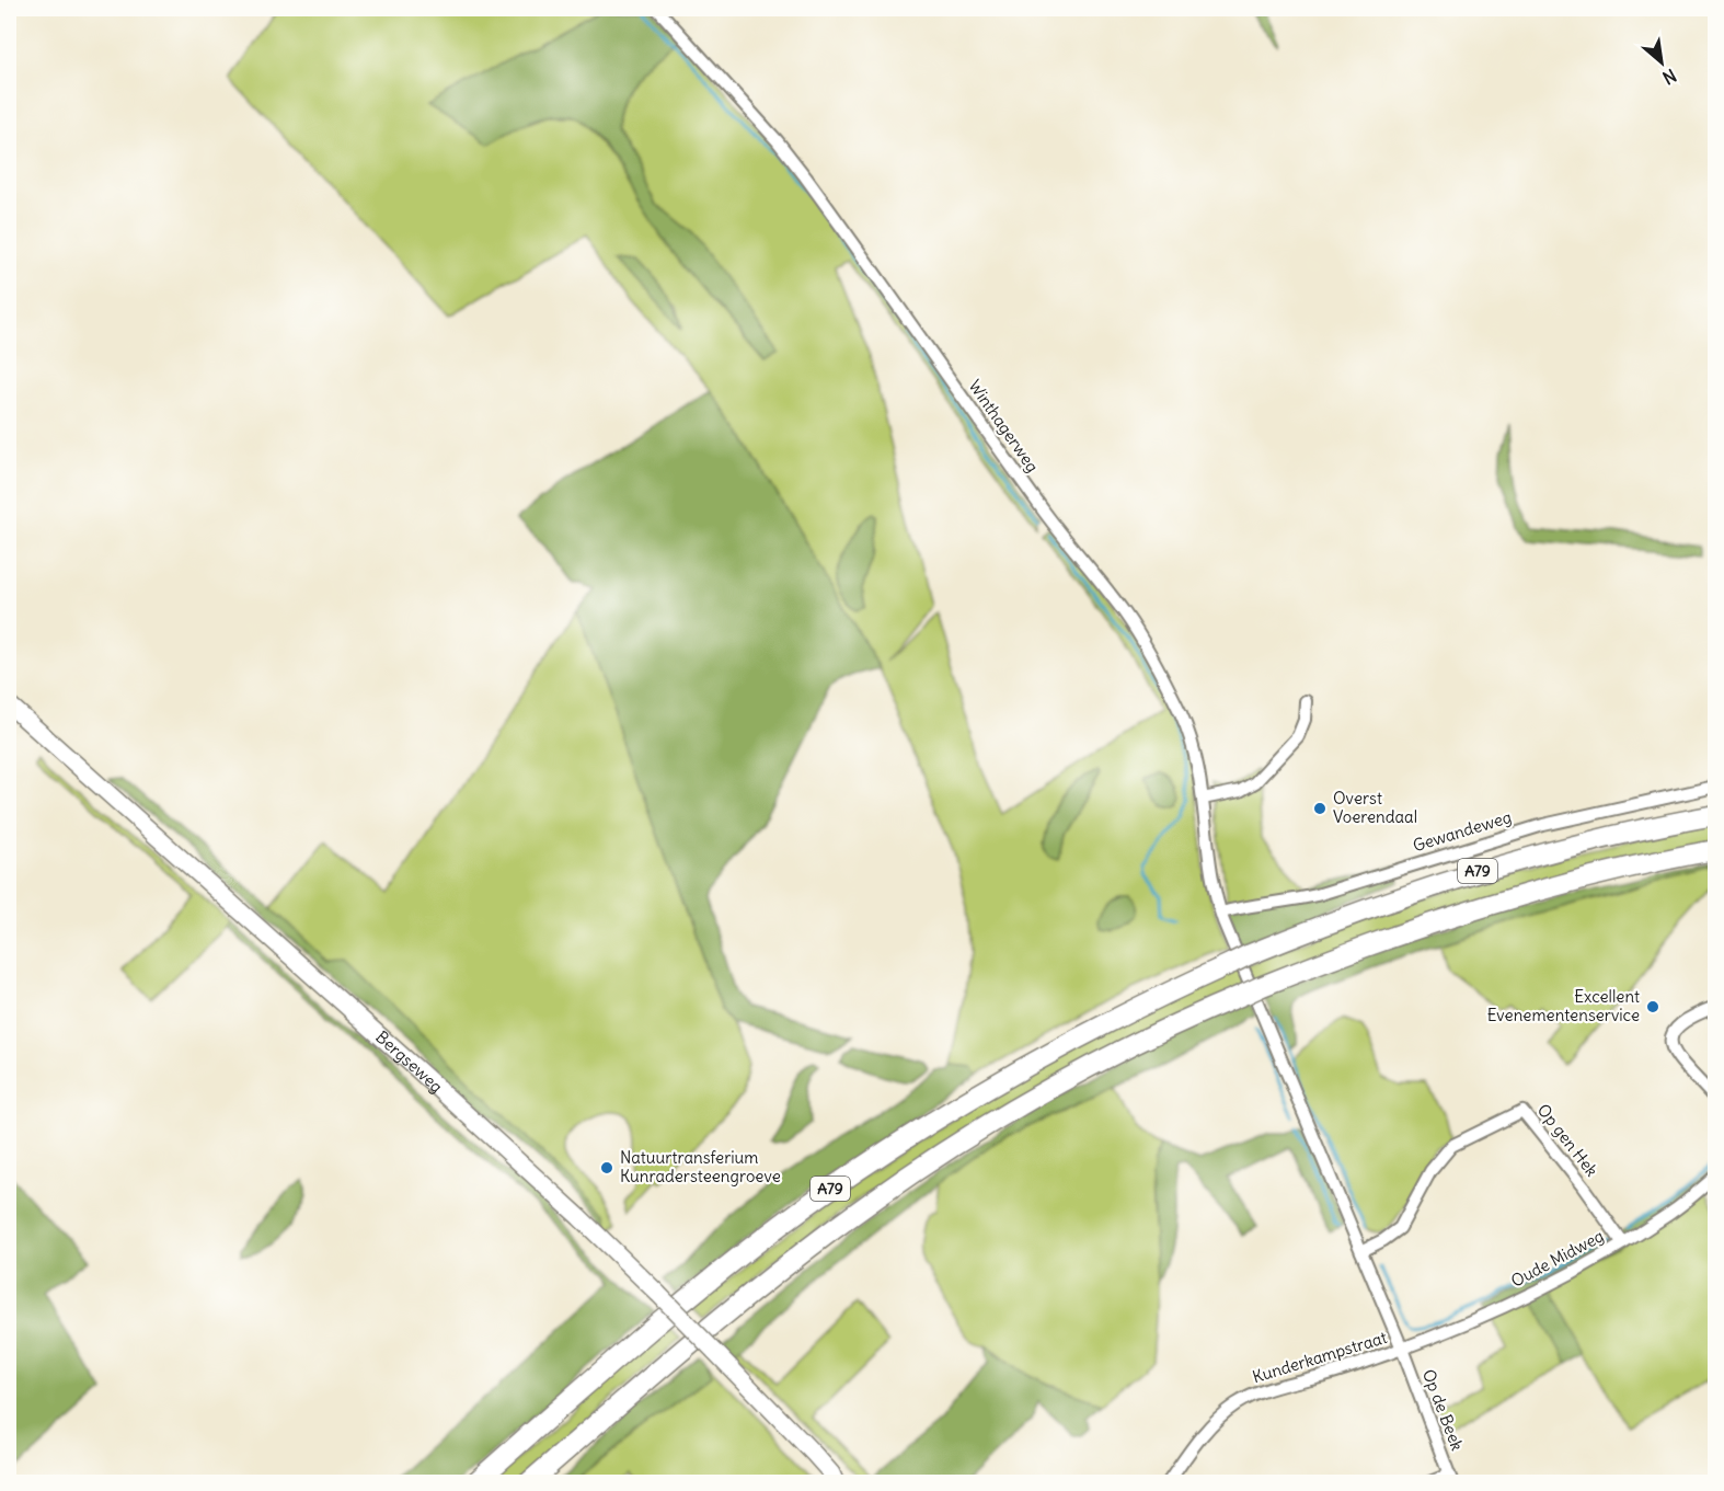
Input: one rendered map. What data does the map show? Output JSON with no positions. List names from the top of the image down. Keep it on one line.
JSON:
{"streets":{"highway":["A79"],"street":["Winthagerweg","Gewandeweg","Bergseweg","Op gen Hek","Oude Midweg","Kunderkampstraat","Op de Beek"]},"crossings":[["Winthagerweg","Gewandeweg"],["Op gen Hek","Oude Midweg"],["Oude Midweg","Kunderkampstraat"],["Oude Midweg","Op de Beek"],["Kunderkampstraat","Op de Beek"]],"places":["Overst Voerendaal","Excellent Evenementenservice","Natuurtransferium Kunradersteengroeve"],"north":"bottom right"}
